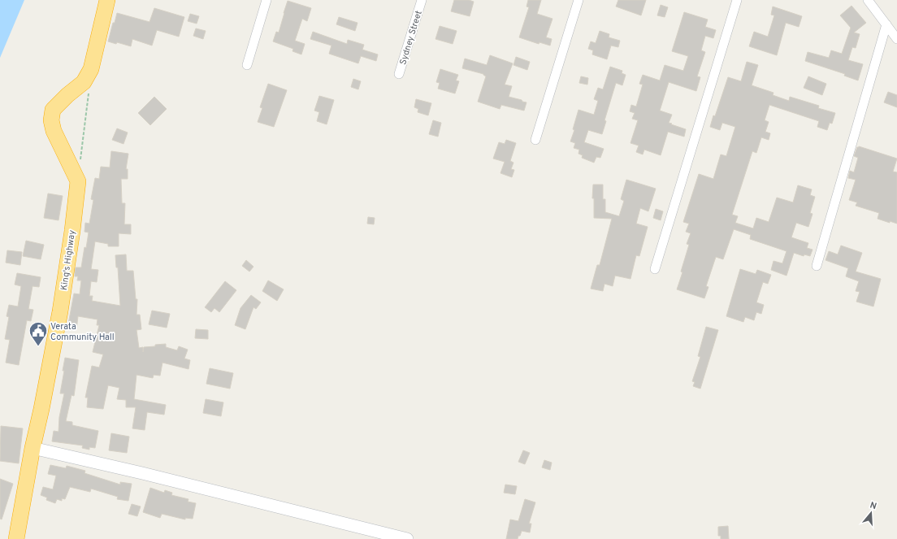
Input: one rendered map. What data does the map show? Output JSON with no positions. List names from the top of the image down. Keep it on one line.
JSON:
{"streets":{"highway":["King's Highway"],"street":["Sydney Street"]},"places":{"public building":["Verata Community Hall"]},"north":"top"}
